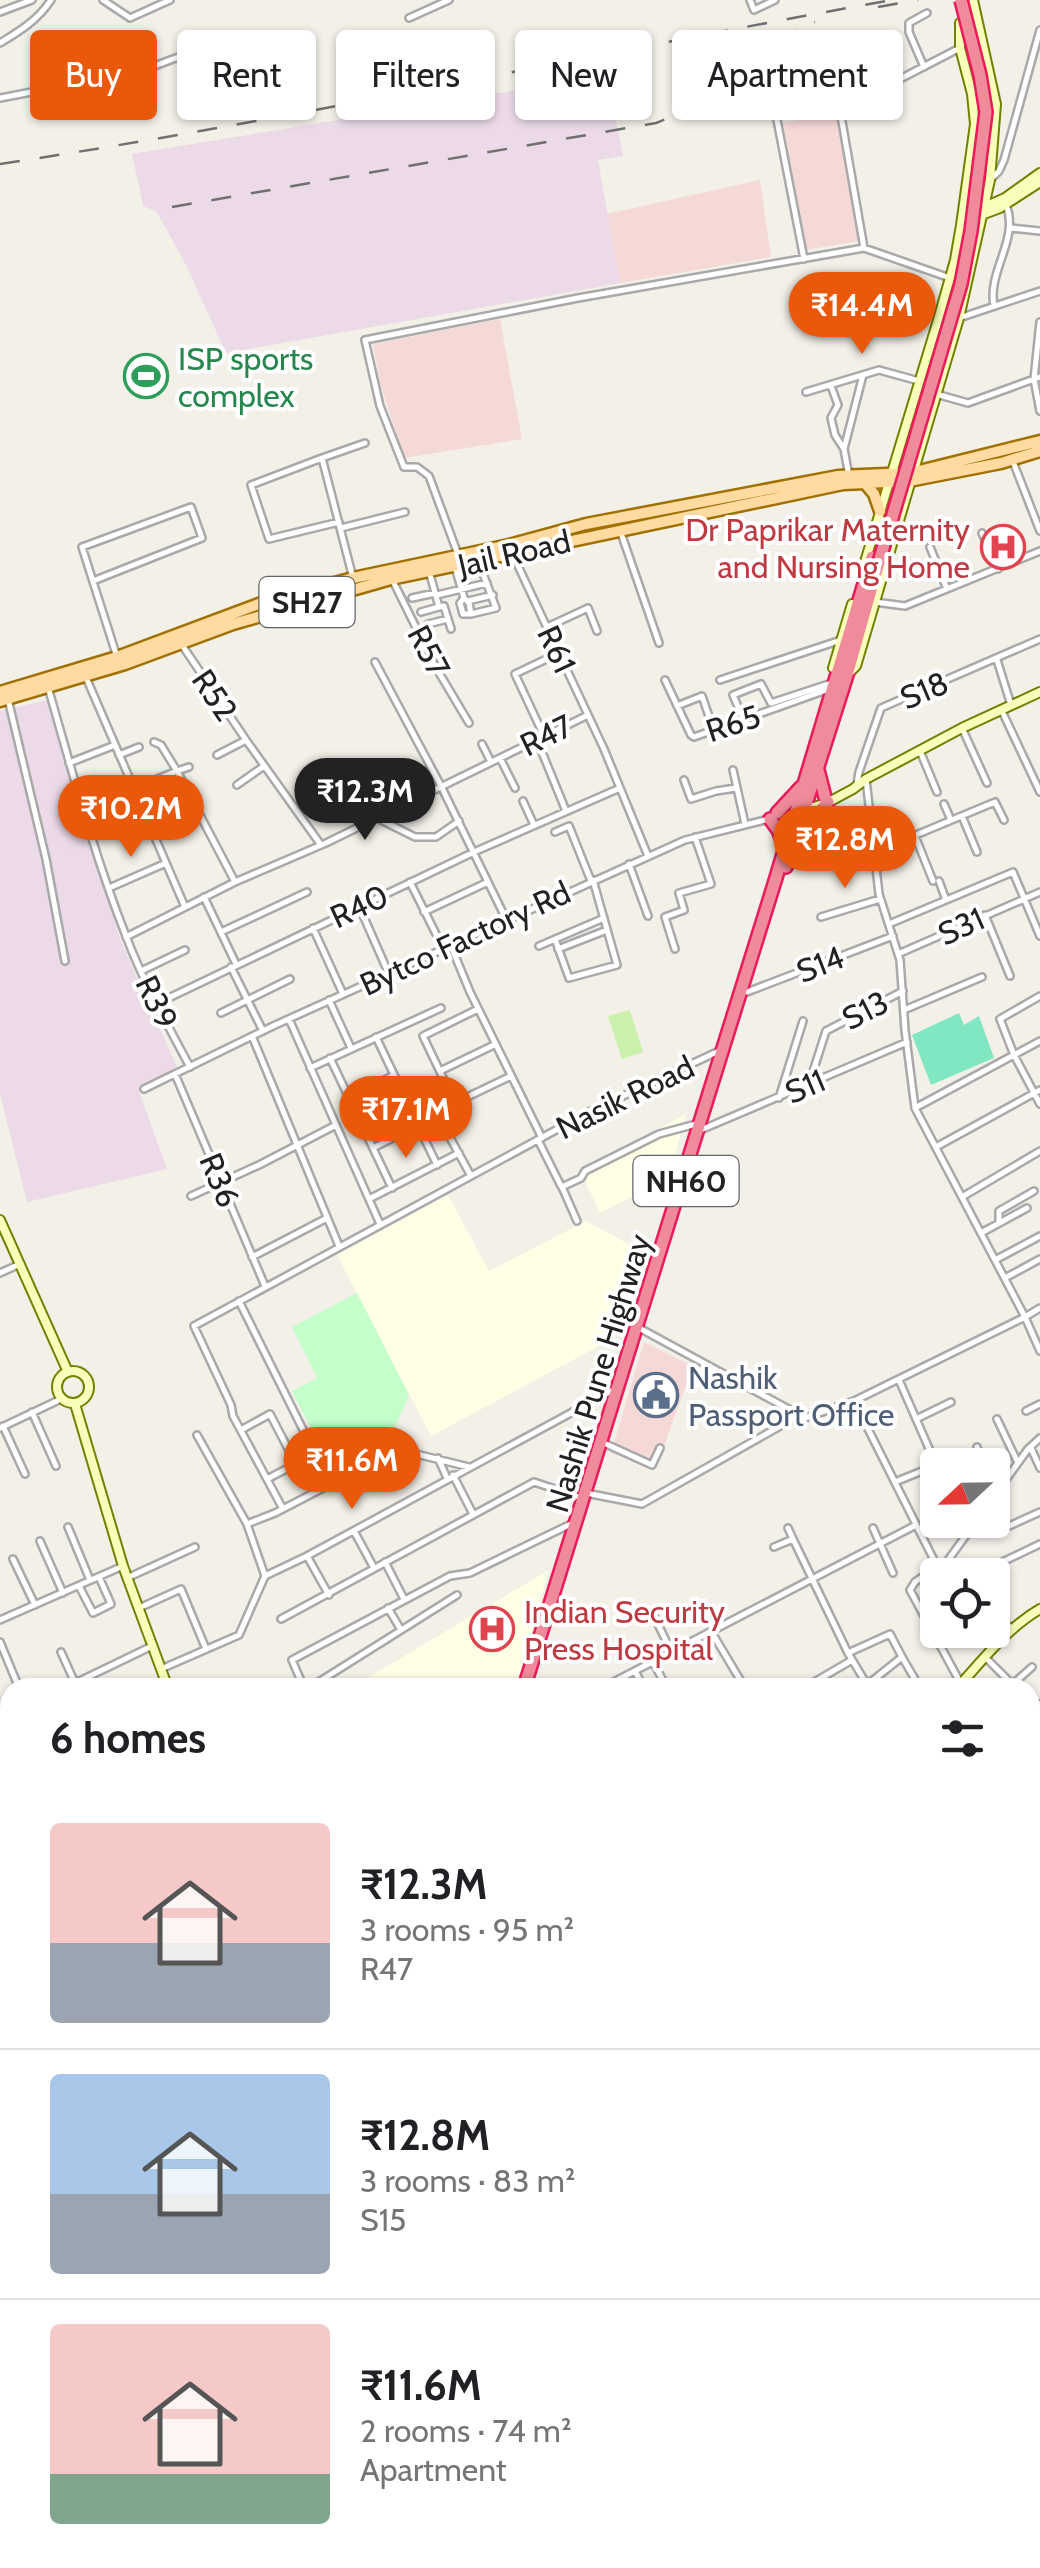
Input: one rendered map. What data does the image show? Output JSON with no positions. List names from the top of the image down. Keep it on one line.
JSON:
{"streets":{"highway":["NH60","Nashik Pune Highway"],"main road":["Jail Road","SH27"],"street":["R61","R57","S18","R52","R65","R47","R40","S31","Bytco Factory Rd","S14","R39","S13","S11","Nasik Road","R36"]},"crossings":[["Jail Road","R61"],["Jail Road","R57"],["Jail Road","R52"],["Jail Road","R39"],["R61","R47"],["R61","R40"],["R61","Bytco Factory Rd"],["R52","R47"],["R65","Nashik Pune Highway"],["R47","R39"],["R40","R39"],["Bytco Factory Rd","R39"],["Bytco Factory Rd","R36"],["Bytco Factory Rd","Nashik Pune Highway"],["S14","Nashik Pune Highway"],["S13","S11"],["S11","Nashik Pune Highway"],["Nasik Road","R36"],["Nasik Road","Nashik Pune Highway"]],"places":{"sports":["ISP sports complex"],"hospital":["Dr Paprikar Maternity and Nursing Home","Indian Security Press Hospital"],"public building":["Nashik Passport Office"]},"north":"left","page":{"chip":["Buy","Rent","Filters","New","Apartment"],"price":["₹14.4M","₹12.3M","₹10.2M","₹12.8M","₹17.1M","₹11.6M"],"heading":"6 homes","list":[{"name":"₹12.3M","note":"3 rooms · 95 m² · R47"},{"name":"₹12.8M","note":"3 rooms · 83 m² · S15"},{"name":"₹11.6M","note":"2 rooms · 74 m² · Apartment"}]}}
